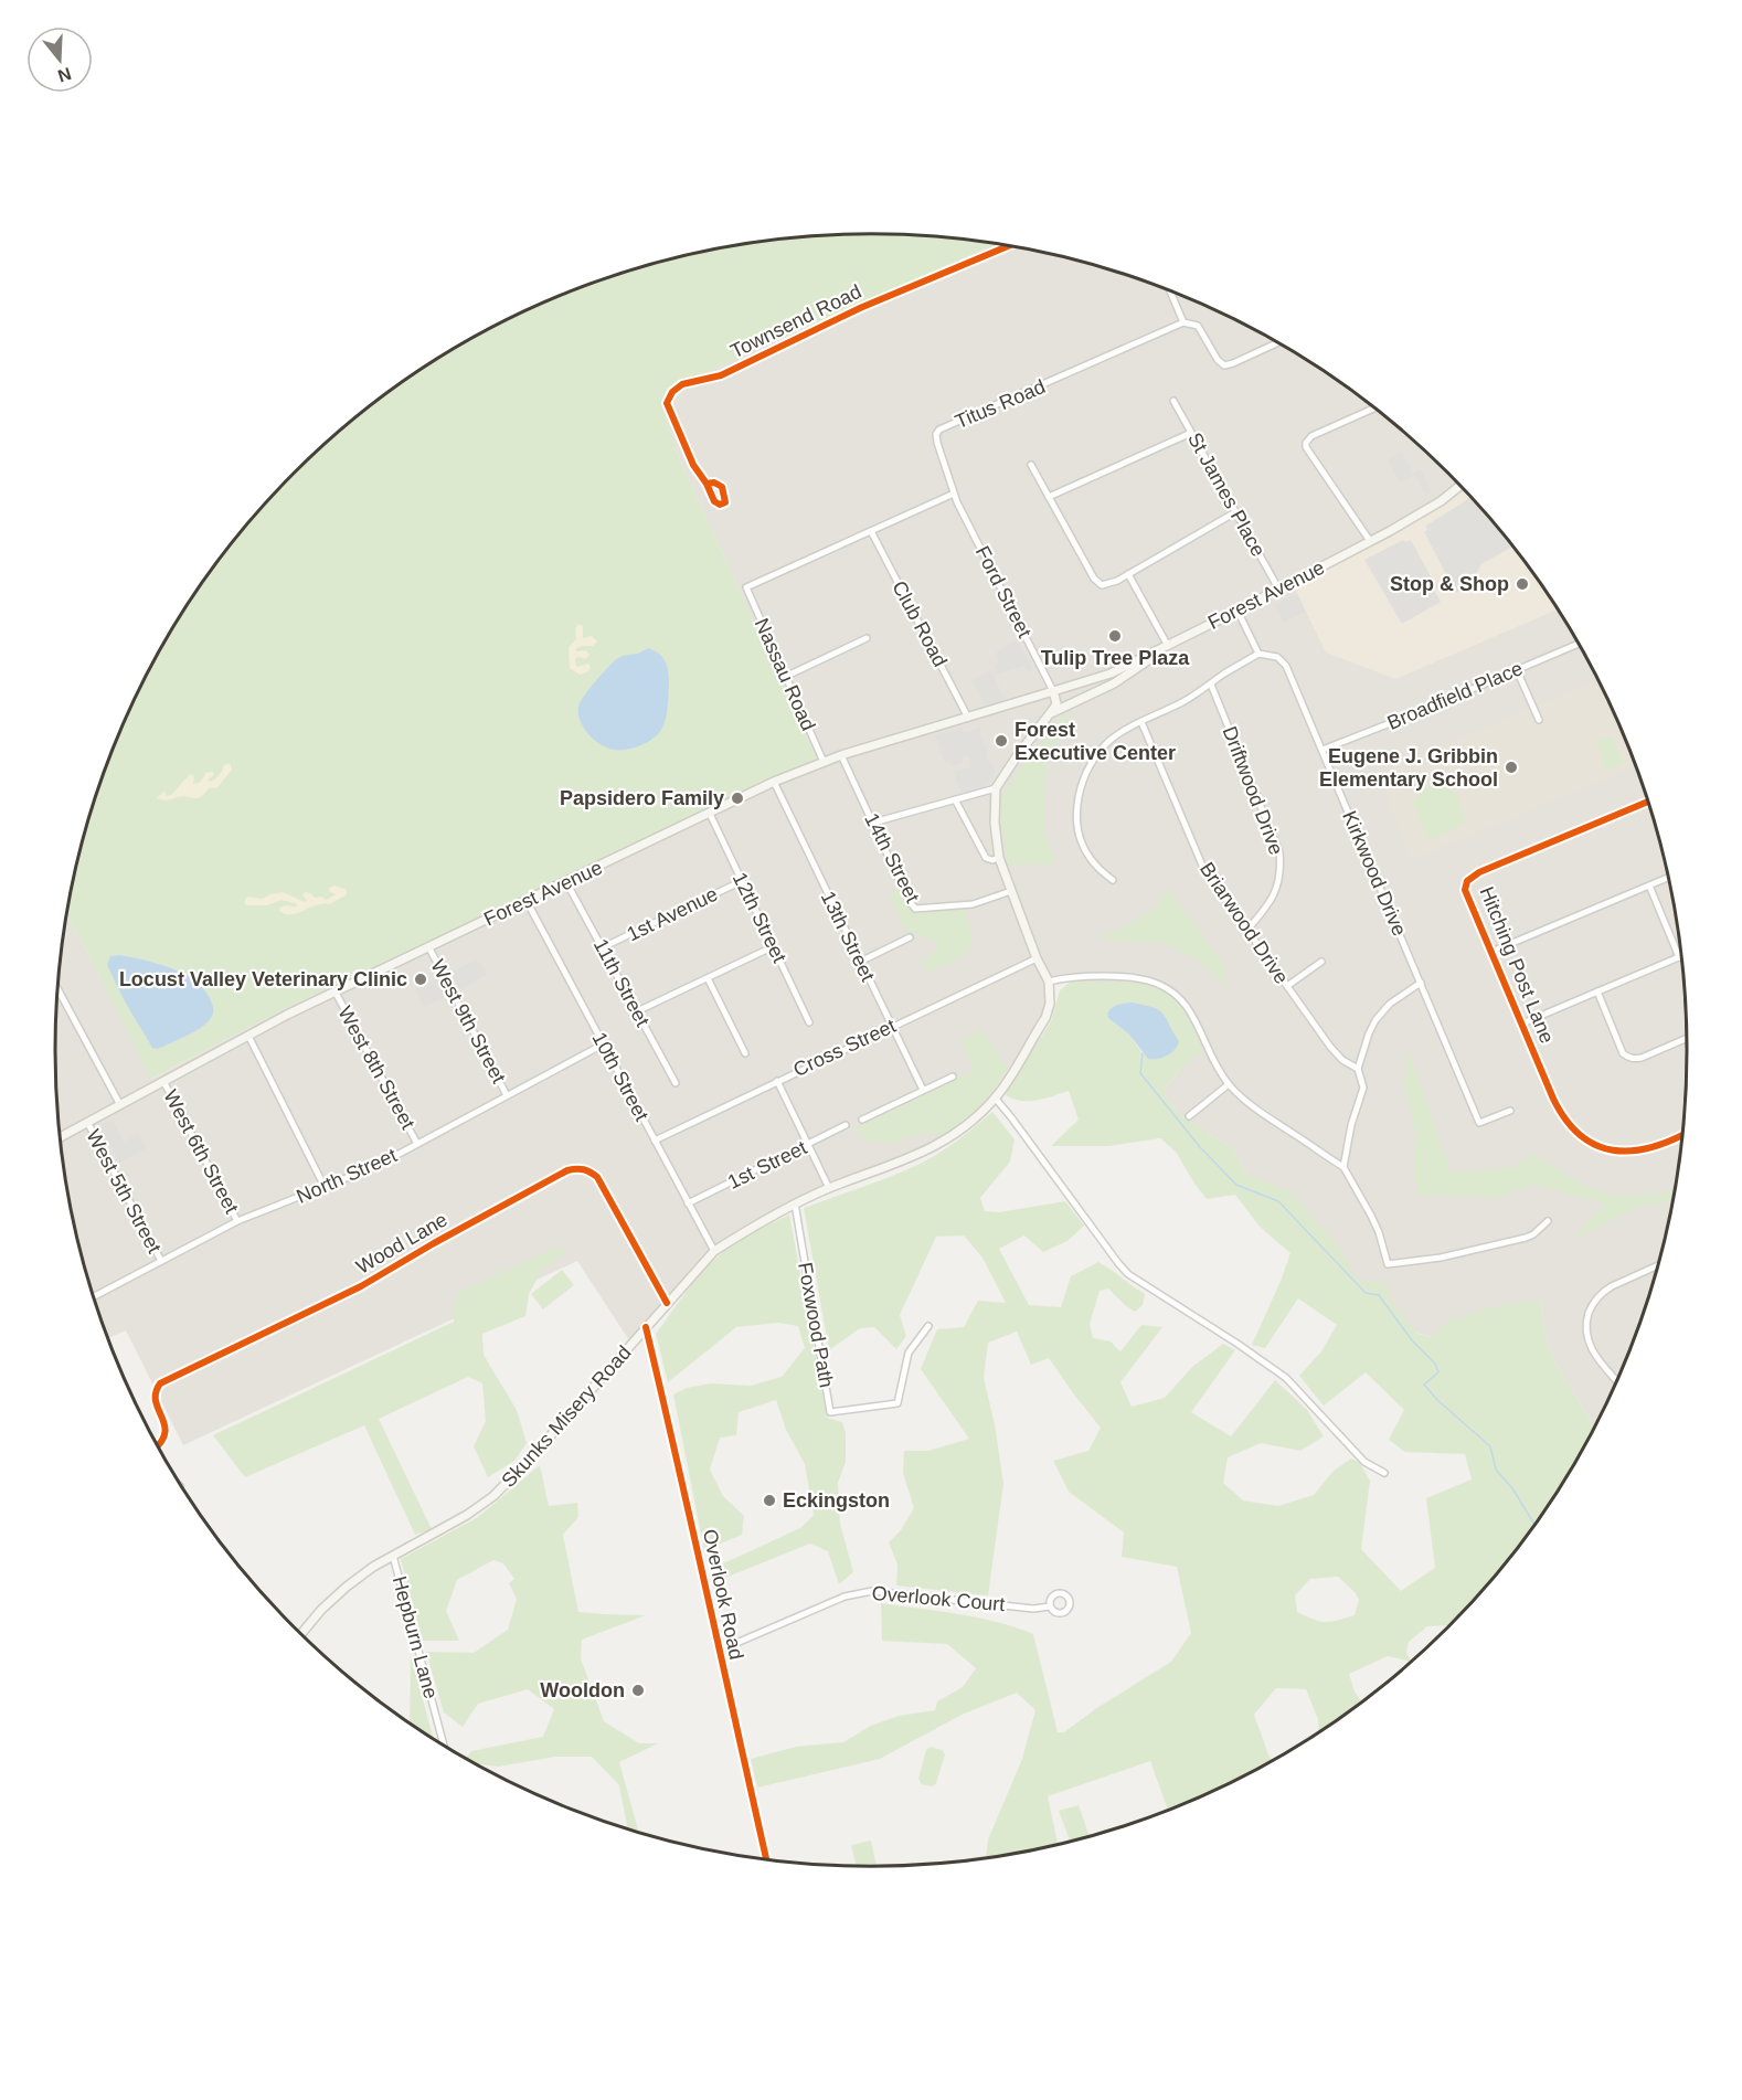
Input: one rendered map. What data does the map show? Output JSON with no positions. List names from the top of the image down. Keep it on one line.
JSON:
{"streets":{"main road":["Forest Avenue","Skunks Misery Road"],"street":["Townsend Road","Titus Road","St James Place","Ford Street","Club Road","Nassau Road","Broadfield Place","Driftwood Drive","14th Street","Kirkwood Drive","1st Avenue","12th Street","Briarwood Drive","13th Street","Hitching Post Lane","11th Street","West 9th Street","Cross Street","West 8th Street","10th Street","West 6th Street","1st Street","North Street","West 5th Street","Wood Lane","Foxwood Path","Overlook Road","Overlook Court","Hepburn Lane"]},"crossings":[["Titus Road","Ford Street"],["St James Place","Forest Avenue"],["Ford Street","Forest Avenue"],["Forest Avenue","Club Road"],["Forest Avenue","Nassau Road"],["Forest Avenue","14th Street"],["Forest Avenue","12th Street"],["Forest Avenue","13th Street"],["Forest Avenue","11th Street"],["Forest Avenue","West 9th Street"],["Forest Avenue","West 8th Street"],["Forest Avenue","10th Street"],["Forest Avenue","West 6th Street"],["Forest Avenue","West 5th Street"],["Club Road","Nassau Road"],["Broadfield Place","Kirkwood Drive"],["Driftwood Drive","Briarwood Drive"],["1st Avenue","12th Street"],["1st Avenue","11th Street"],["13th Street","Cross Street"],["West 9th Street","North Street"],["Cross Street","10th Street"],["West 8th Street","North Street"],["10th Street","1st Street"],["10th Street","North Street"],["10th Street","Skunks Misery Road"],["West 6th Street","North Street"],["North Street","West 5th Street"],["Wood Lane","Skunks Misery Road"],["Foxwood Path","Skunks Misery Road"],["Skunks Misery Road","Overlook Road"],["Skunks Misery Road","Hepburn Lane"],["Overlook Road","Overlook Court"]],"places":["Stop & Shop","Tulip Tree Plaza","Forest Executive Center","Eugene J. Gribbin Elementary School","Papsidero Family","Locust Valley Veterinary Clinic","Eckingston","Wooldon"],"north":"bottom"}
